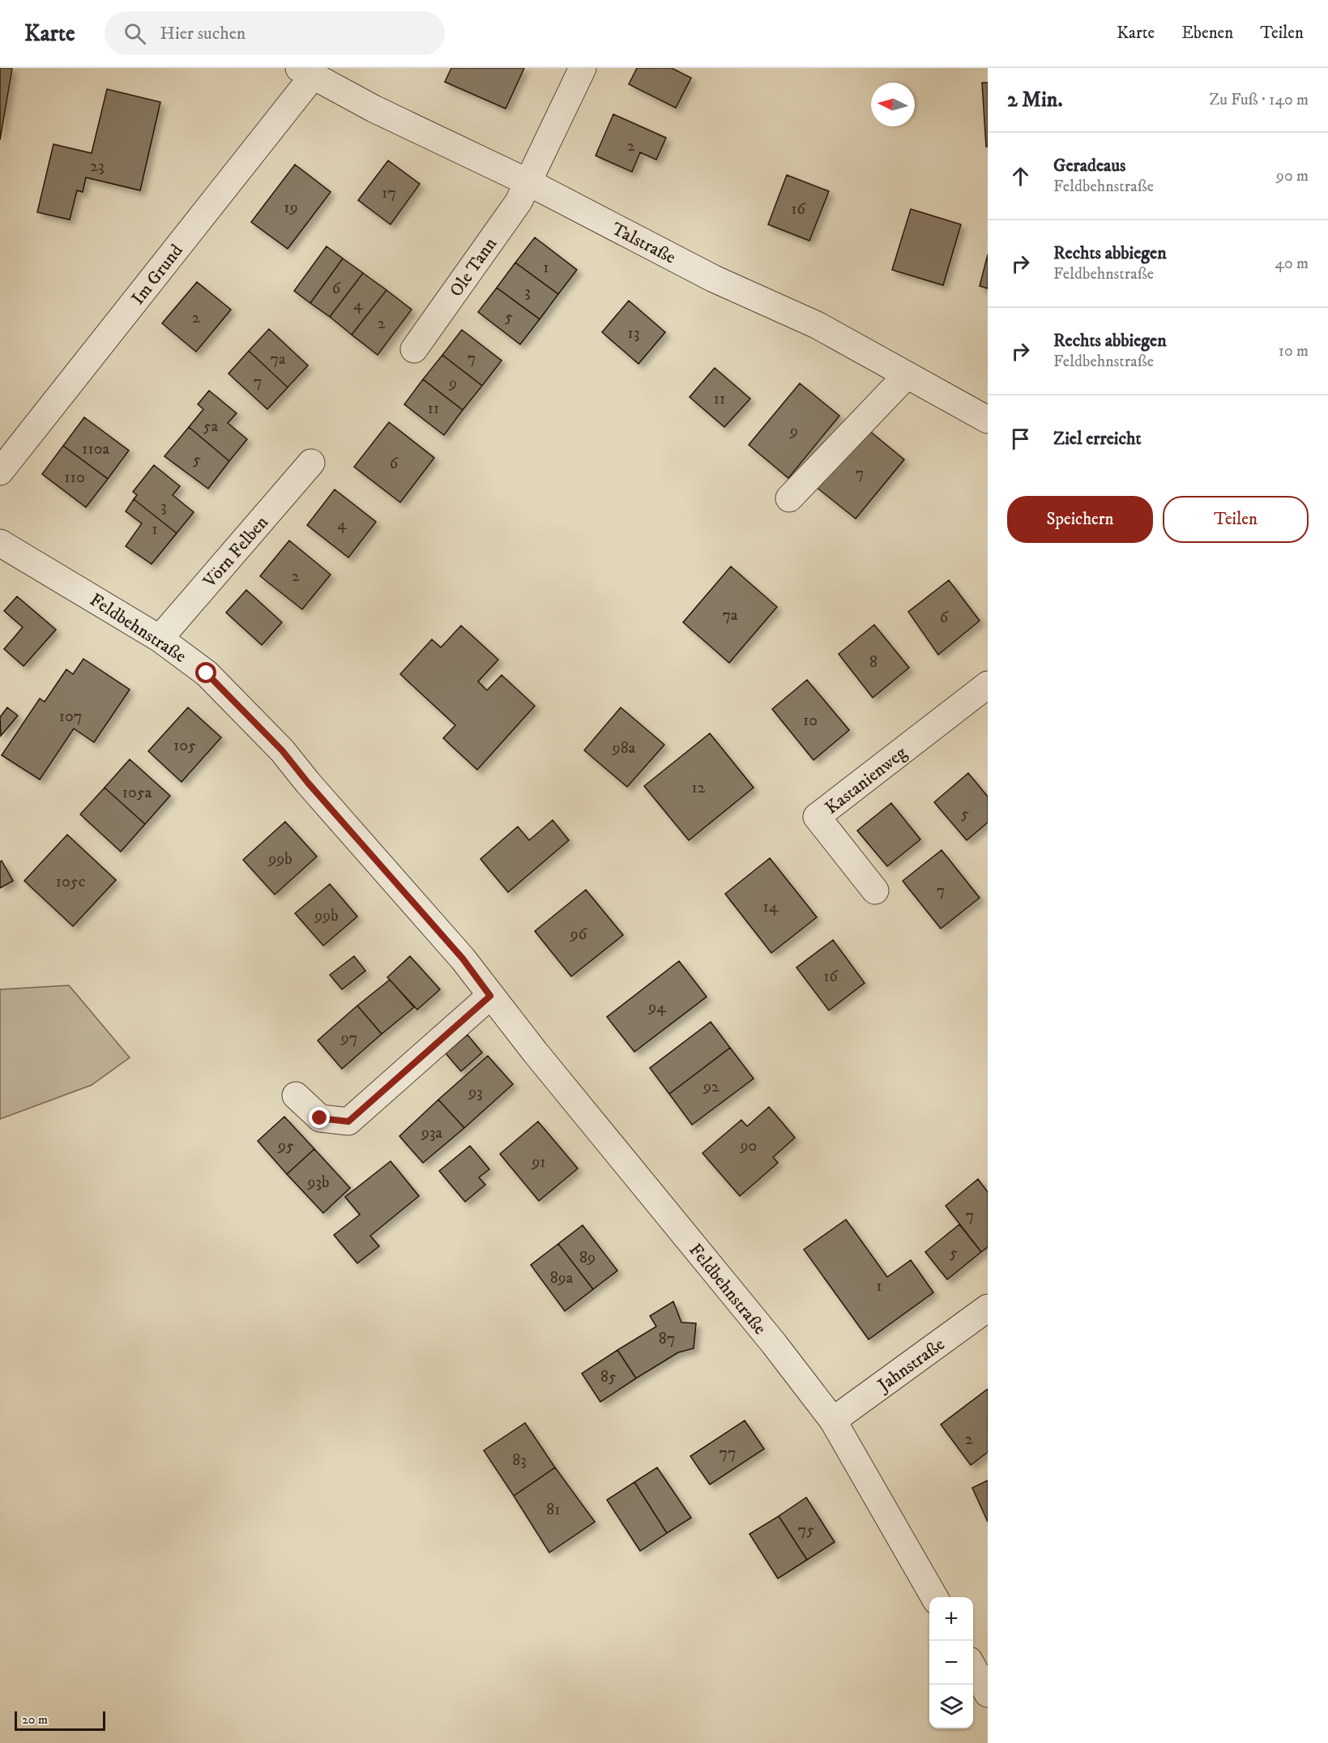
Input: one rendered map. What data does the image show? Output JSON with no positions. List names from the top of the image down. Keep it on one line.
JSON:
{"streets":{"street":["Talstraße","Ole Tann","Im Grund","Vörn Felben","Feldbehnstraße","Kastanienweg","Jahnstraße"]},"crossings":[["Talstraße","Ole Tann"],["Talstraße","Im Grund"],["Vörn Felben","Feldbehnstraße"],["Feldbehnstraße","Jahnstraße"]],"house_numbers":["2","23","17","19","16","1","6","3","4","5","2","2","13","7","7a","7","9","11","11","5a","9","110a","5","6","7","110","3","4","1","2","7a","6","8","107","10","105","98a","12","105a","5","99b","105c","7","14","99b","96","16","94","97","92","93","93a","95","90","91","93b","7","5","89","89a","1","87","85","2","77","83","81","75"],"scale_bar":"20 m","north":"left","page":{"header":"Karte","search":"Hier suchen","nav":["Karte","Ebenen","Teilen"],"heading":["2 Min.","Zu Fuß · 140 m"],"list":[["Geradeaus","Feldbehnstraße","90 m"],["Rechts abbiegen","Feldbehnstraße","40 m"],["Rechts abbiegen","Feldbehnstraße","10 m"],"Ziel erreicht"],"buttons":["Speichern","Teilen"],"map_buttons":["+","−"],"scale":"20 m"}}
